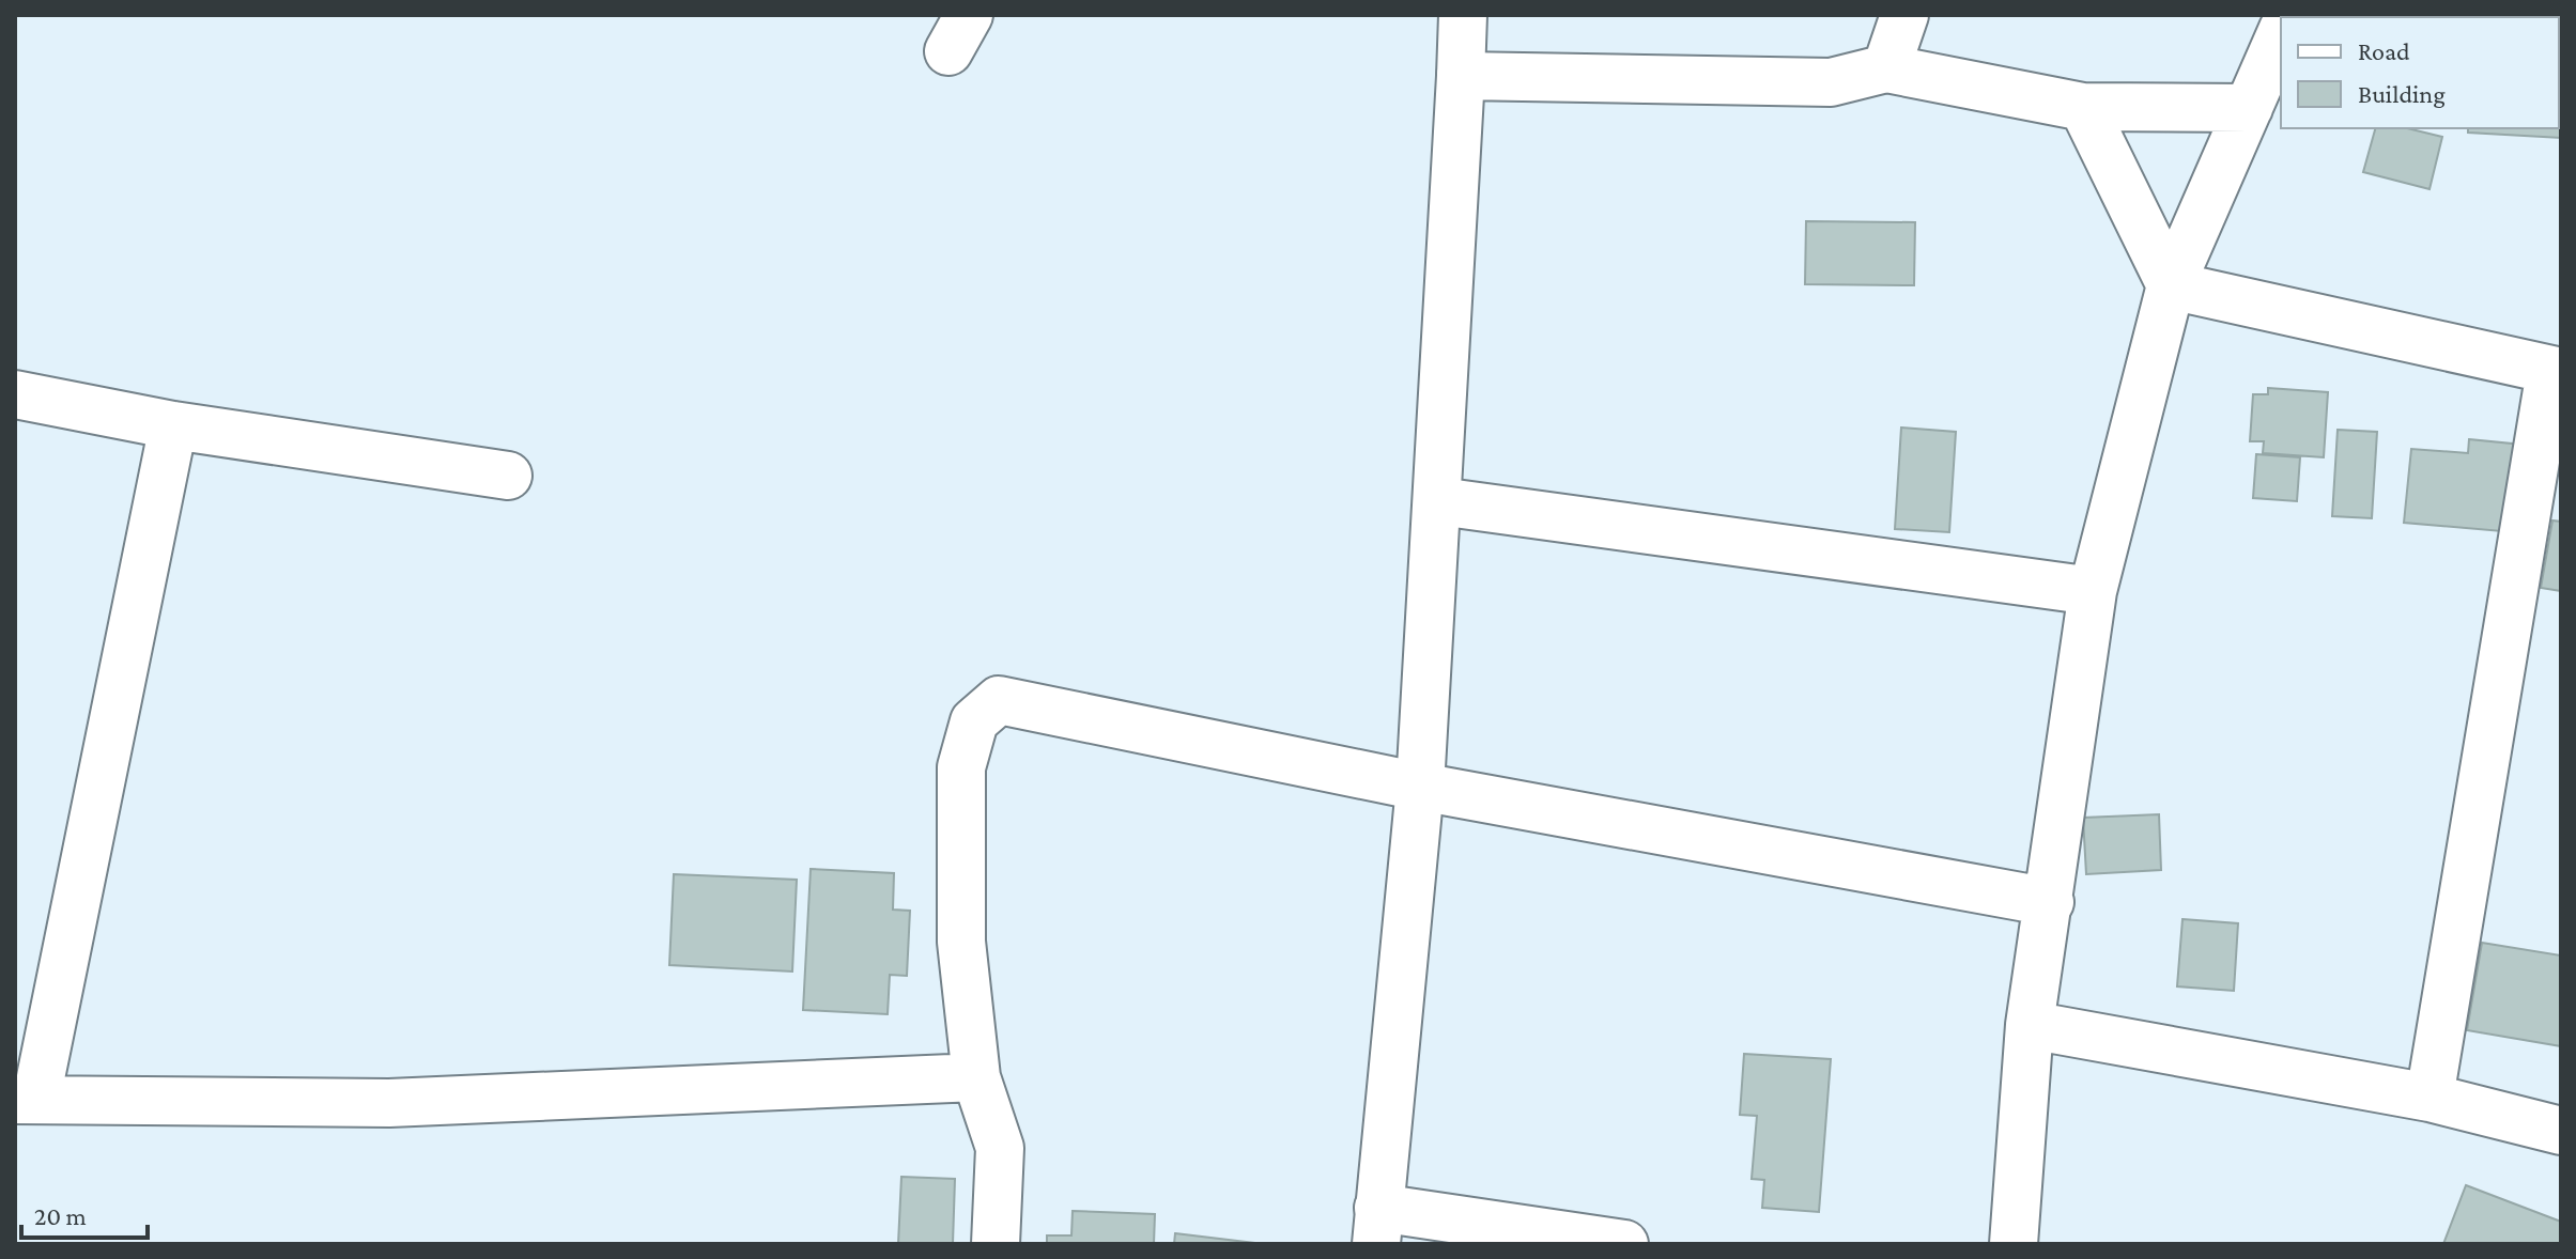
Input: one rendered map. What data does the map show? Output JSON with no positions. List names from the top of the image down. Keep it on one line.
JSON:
{"legend":["Road","Building"],"scale_bar":"20 m"}
